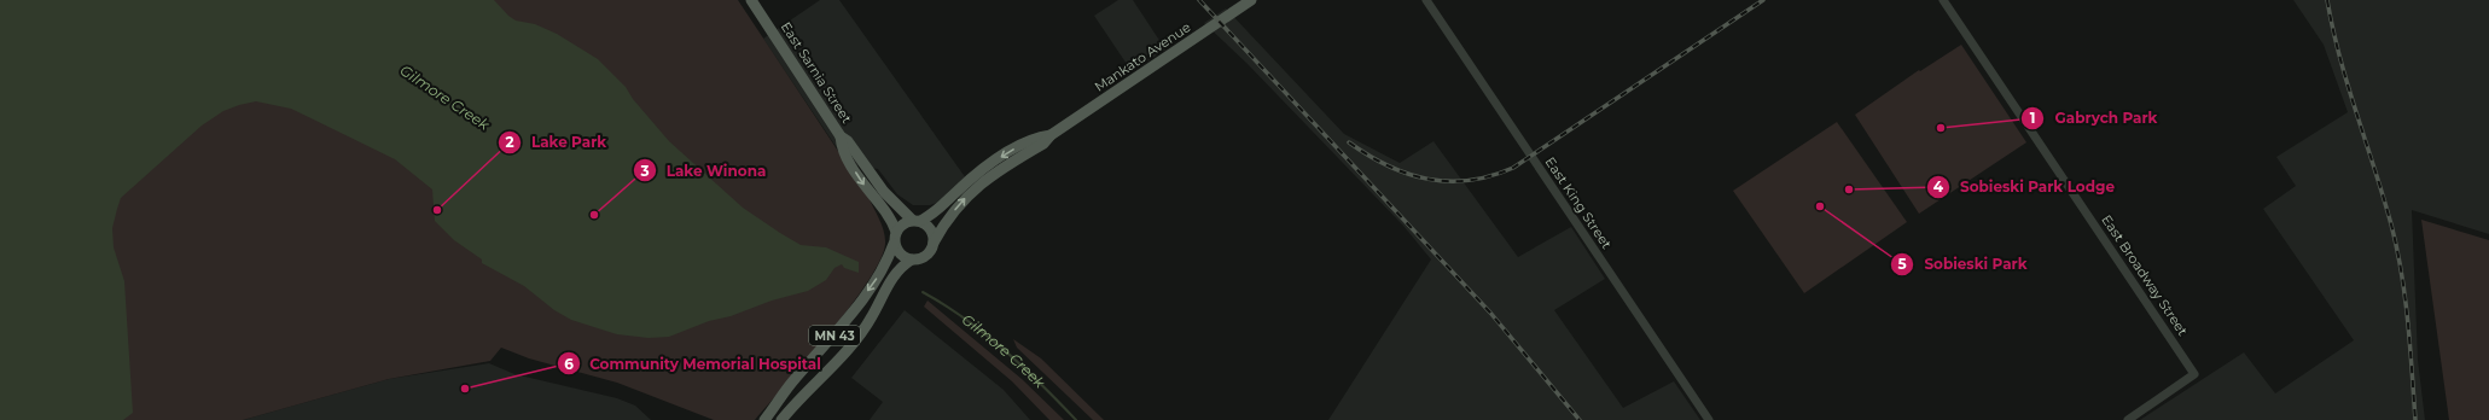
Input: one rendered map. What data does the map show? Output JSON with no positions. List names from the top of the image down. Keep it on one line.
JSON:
{"streets":{"main road":["Mankato Avenue","East Sarnia Street","MN 43"],"street":["East King Street","East Broadway Street"]},"crossings":[["Mankato Avenue","East Sarnia Street"],["Mankato Avenue","MN 43"],["East Sarnia Street","MN 43"]],"water":["Gilmore Creek"],"places":["Gabrych Park","Sobieski Park Lodge","Sobieski Park","Lake Park","Lake Winona","Community Memorial Hospital"]}
